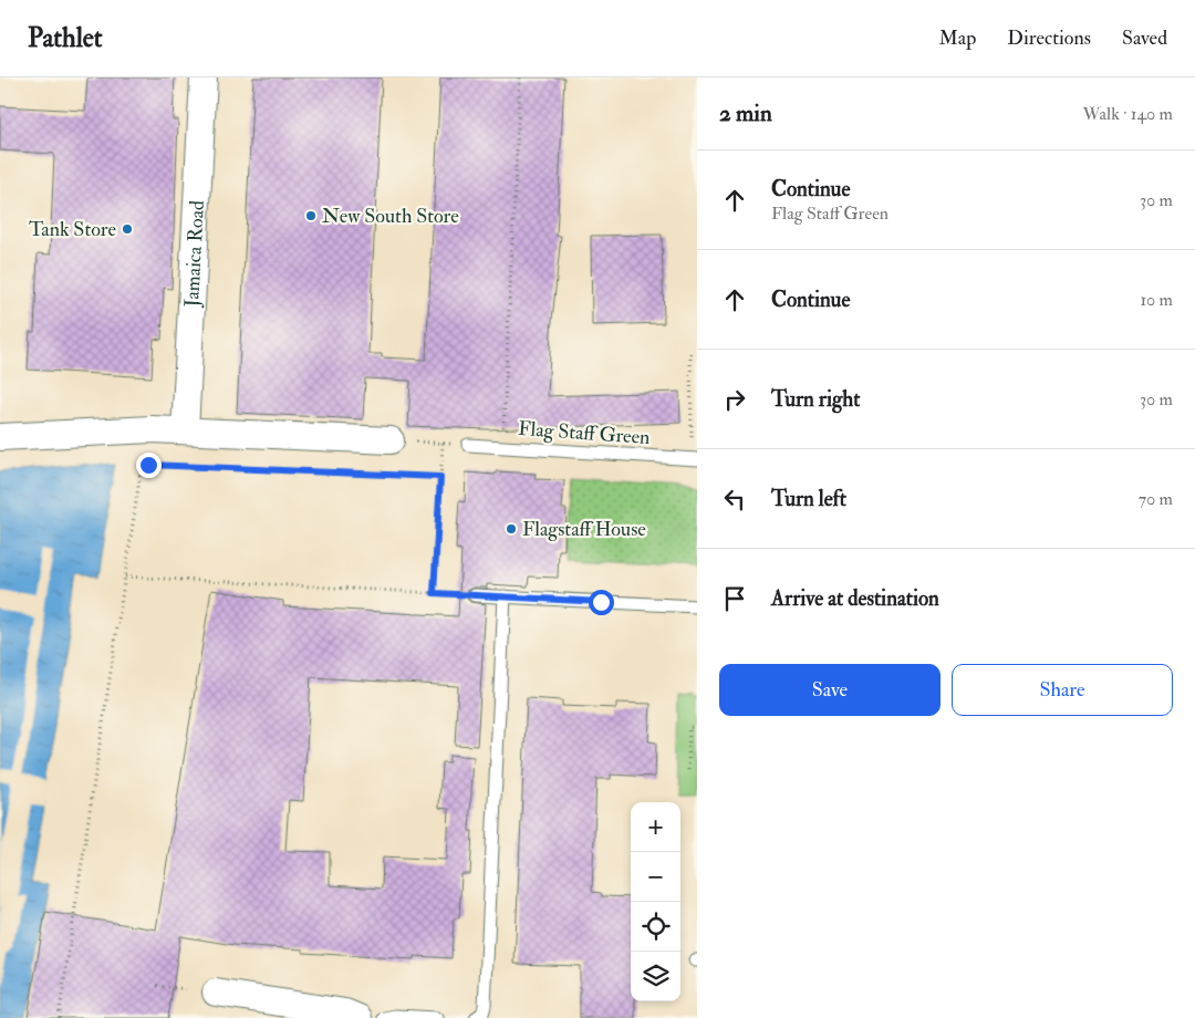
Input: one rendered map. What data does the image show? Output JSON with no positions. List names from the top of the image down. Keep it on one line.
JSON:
{"streets":{"street":["Jamaica Road"],"lane":["Flag Staff Green"]},"places":["New South Store","Tank Store","Flagstaff House"],"page":{"header":"Pathlet","nav":["Map","Directions","Saved"],"heading":["2 min","Walk · 140 m"],"list":[["Continue","Flag Staff Green","30 m"],["Continue","10 m"],["Turn right","30 m"],["Turn left","70 m"],"Arrive at destination"],"buttons":["Save","Share"],"map_buttons":["+","−"]}}
